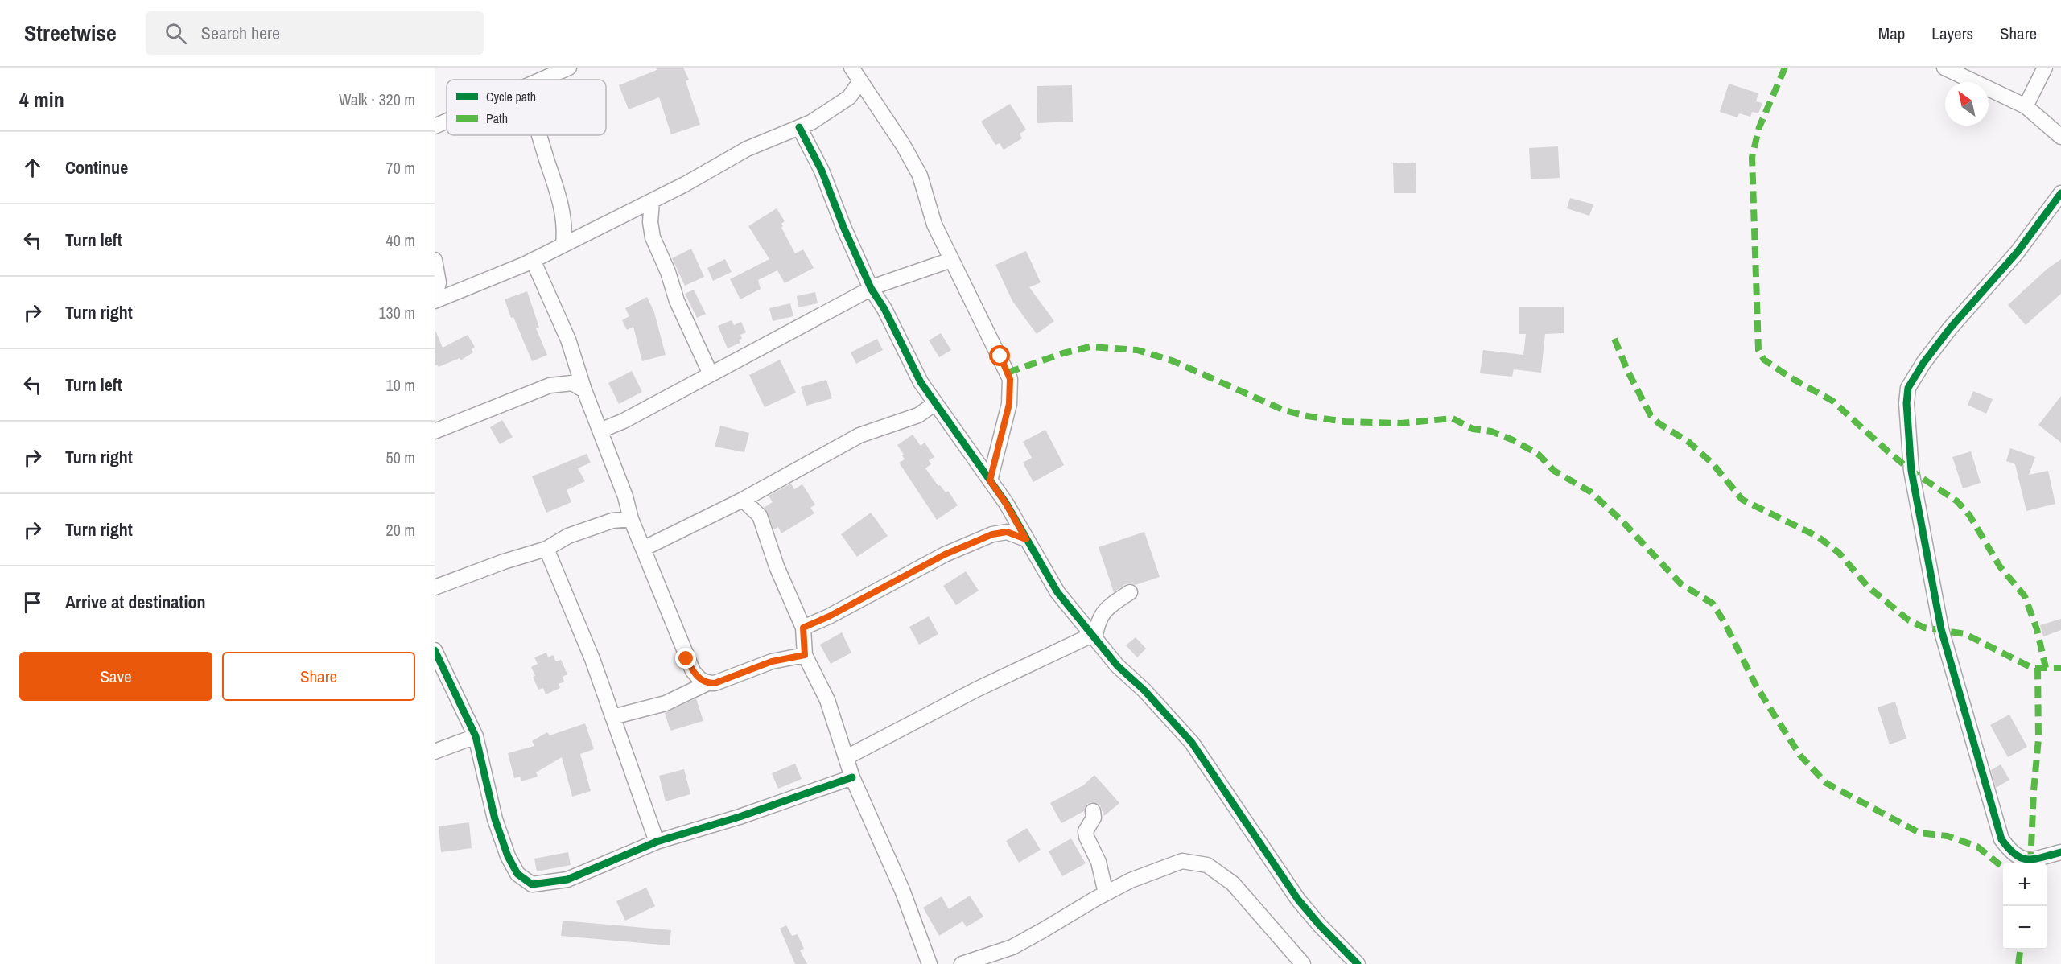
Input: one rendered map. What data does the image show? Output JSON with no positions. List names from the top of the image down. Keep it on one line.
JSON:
{"legend":["Cycle path","Path"],"north":"top left","page":{"header":"Streetwise","search":"Search here","nav":["Map","Layers","Share"],"heading":["4 min","Walk · 320 m"],"list":[["Continue","70 m"],["Turn left","40 m"],["Turn right","130 m"],["Turn left","10 m"],["Turn right","50 m"],["Turn right","20 m"],"Arrive at destination"],"buttons":["Save","Share"],"map_buttons":["+","−"]}}
